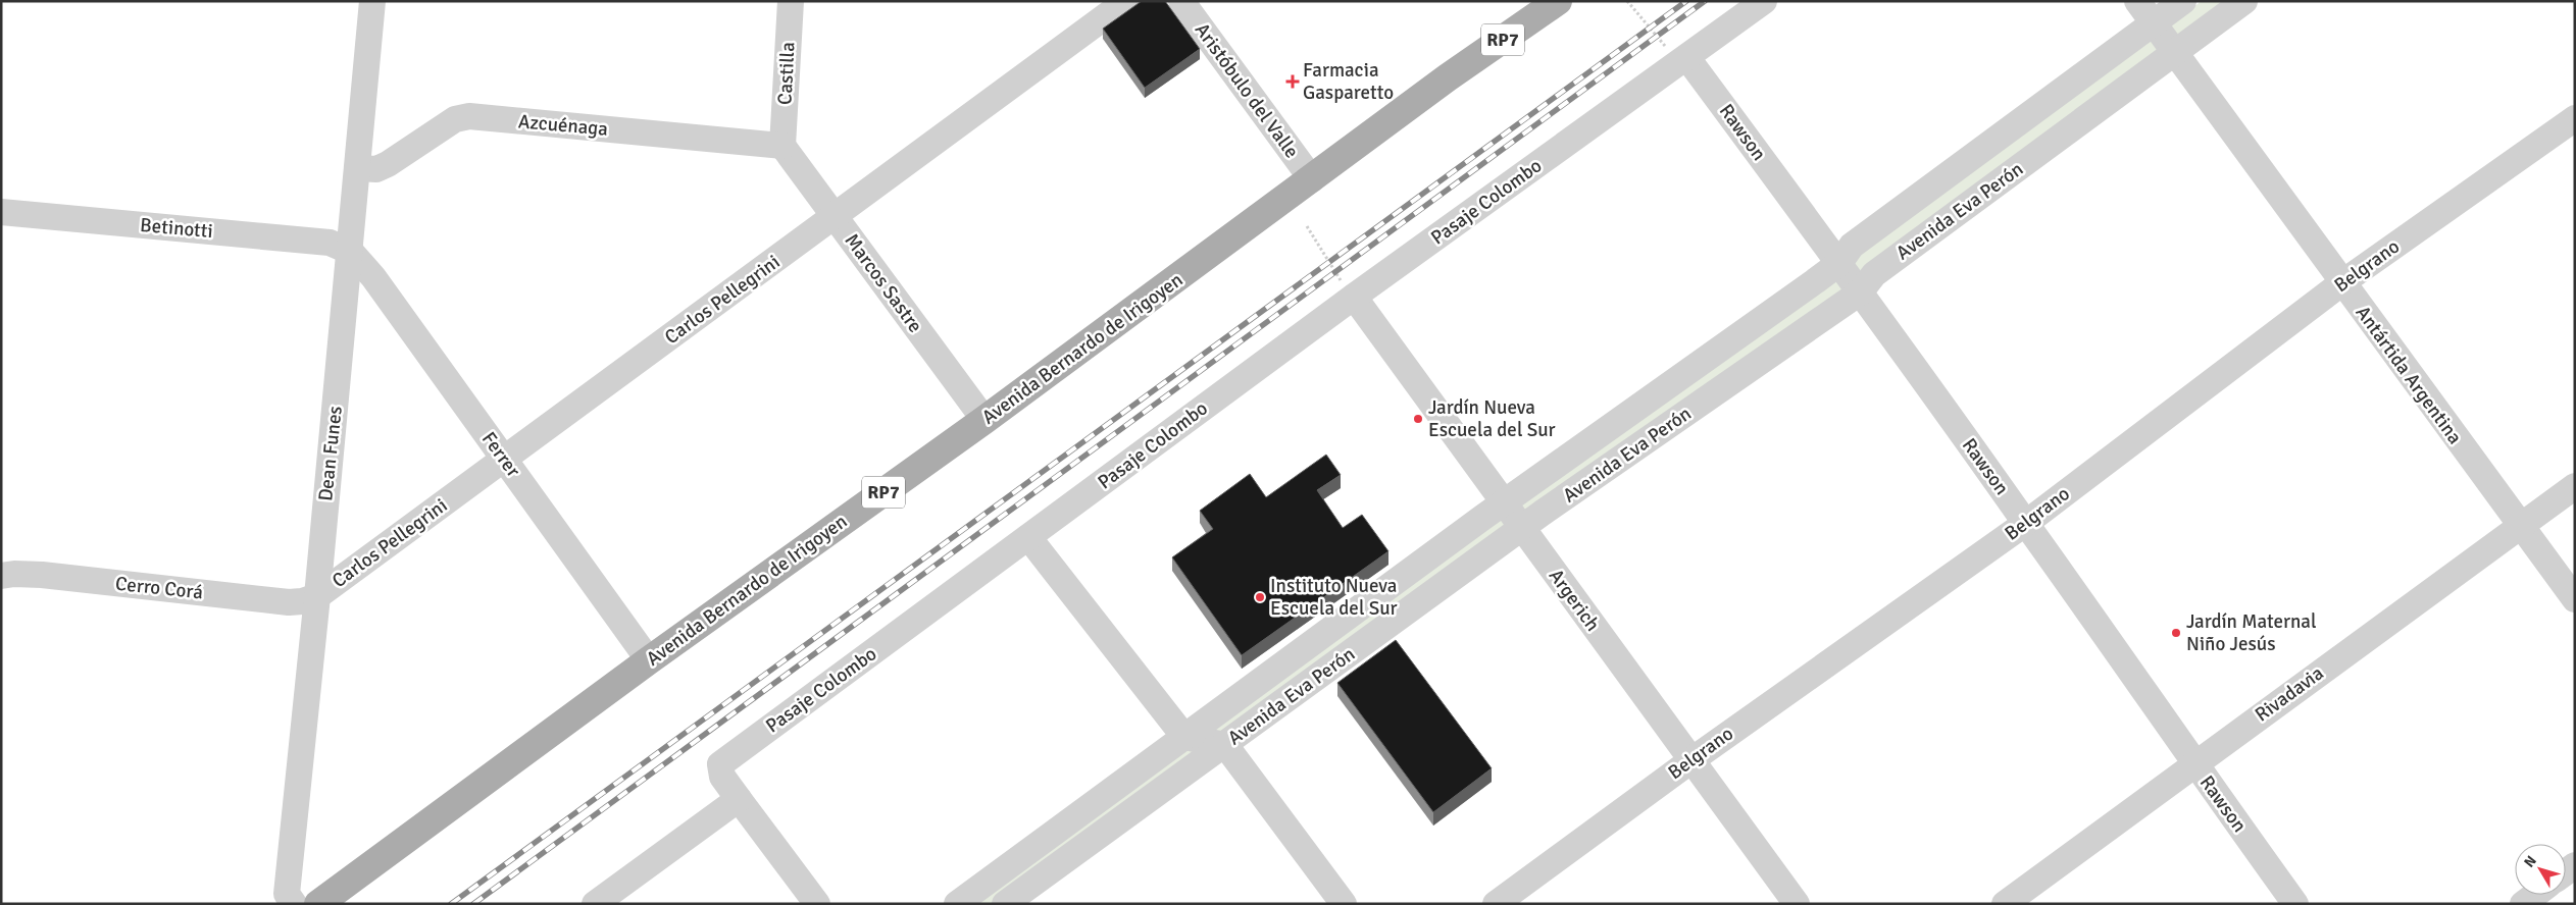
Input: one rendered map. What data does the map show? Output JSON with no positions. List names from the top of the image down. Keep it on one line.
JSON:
{"streets":{"main road":["RP7","Avenida Bernardo de Irigoyen"],"street":["Castilla","Aristóbulo del Valle","Azcuénaga","Rawson","Pasaje Colombo","Avenida Eva Perón","Betinotti","Belgrano","Marcos Sastre","Carlos Pellegrini","Antártida Argentina","Dean Funes","Ferrer","Cerro Corá","Argerich","Rivadavia"]},"crossings":[["RP7","Avenida Bernardo de Irigoyen"],["Castilla","Azcuénaga"],["Castilla","Marcos Sastre"],["Aristóbulo del Valle","Avenida Bernardo de Irigoyen"],["Azcuénaga","Marcos Sastre"],["Azcuénaga","Dean Funes"],["Rawson","Pasaje Colombo"],["Rawson","Avenida Eva Perón"],["Rawson","Belgrano"],["Rawson","Rivadavia"],["Pasaje Colombo","Argerich"],["Avenida Eva Perón","Antártida Argentina"],["Avenida Eva Perón","Argerich"],["Betinotti","Dean Funes"],["Betinotti","Ferrer"],["Belgrano","Antártida Argentina"],["Belgrano","Argerich"],["Marcos Sastre","Carlos Pellegrini"],["Marcos Sastre","Avenida Bernardo de Irigoyen"],["Carlos Pellegrini","Dean Funes"],["Carlos Pellegrini","Ferrer"],["Carlos Pellegrini","Cerro Corá"],["Avenida Bernardo de Irigoyen","Ferrer"],["Antártida Argentina","Rivadavia"],["Dean Funes","Ferrer"],["Dean Funes","Cerro Corá"]],"places":{"health":["Farmacia Gasparetto"],"other":["Jardín Nueva Escuela del Sur","Instituto Nueva Escuela del Sur","Jardín Maternal Niño Jesús"]},"north":"top left"}
